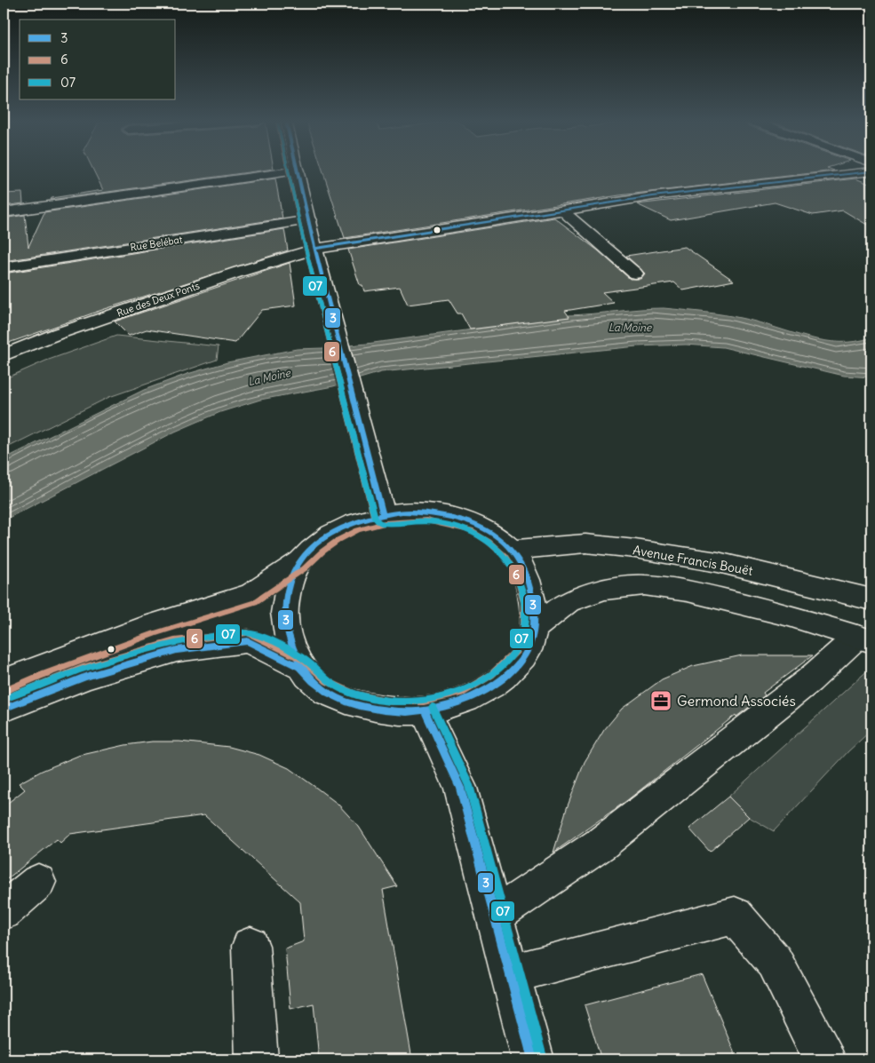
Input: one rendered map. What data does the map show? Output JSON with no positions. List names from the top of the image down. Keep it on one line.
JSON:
{"streets":{"street":["Rue Belébat","Rue des Deux Ponts","Avenue Francis Bouët"]},"water":["La Moine"],"places":{"office":["Germond Associés"]},"lines":["transit line 3","transit line 6","transit line 07"],"legend":["3","6","07"]}
